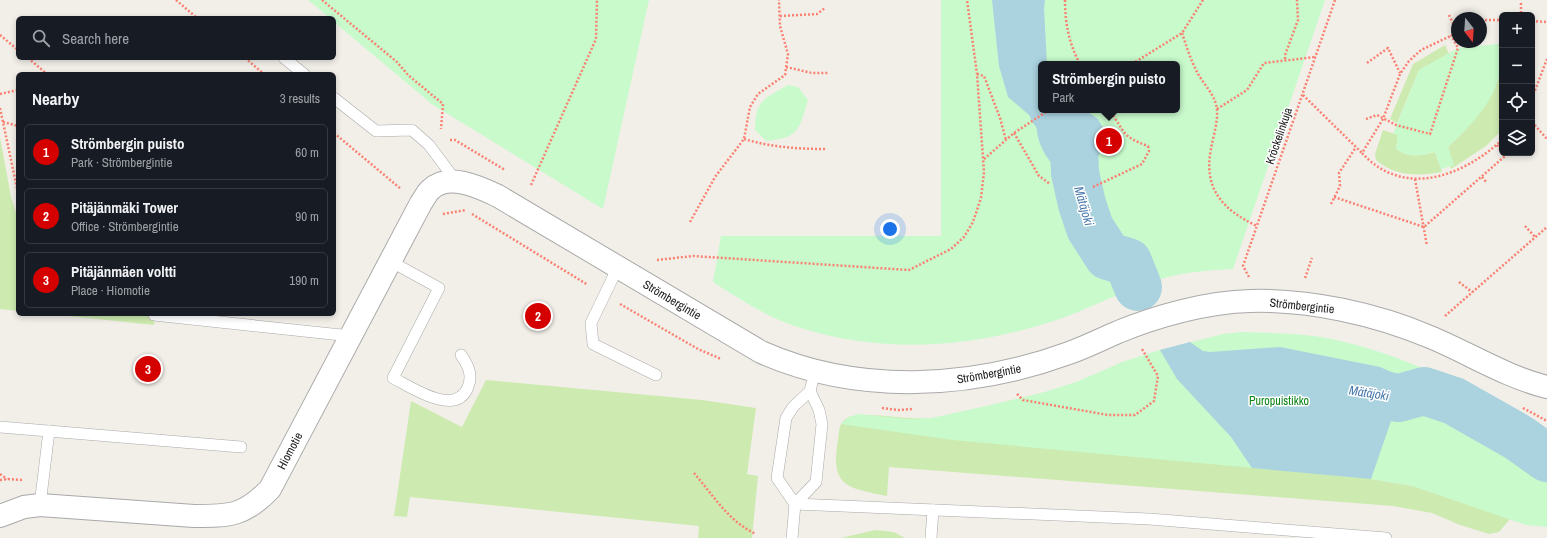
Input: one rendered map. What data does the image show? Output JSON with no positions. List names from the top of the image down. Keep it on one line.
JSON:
{"streets":{"street":["Strömbergintie","Hiomotie"],"path":["Kröckelinkuja"]},"crossings":[["Strömbergintie","Hiomotie"]],"water":["Mätäjoki"],"parks":["Puropuistikko"],"north":"bottom","page":{"map_buttons":["+","−"],"search":"Search here","popup":["Strömbergin puisto","Park"],"heading":["Nearby","3 results"],"list":[{"mark":"1","name":"Strömbergin puisto","note":"Park · Strömbergintie","value":"60 m"},{"mark":"2","name":"Pitäjänmäki Tower","note":"Office · Strömbergintie","value":"90 m"},{"mark":"3","name":"Pitäjänmäen voltti","note":"Place · Hiomotie","value":"190 m"}],"pins":["1","2","3"]}}
